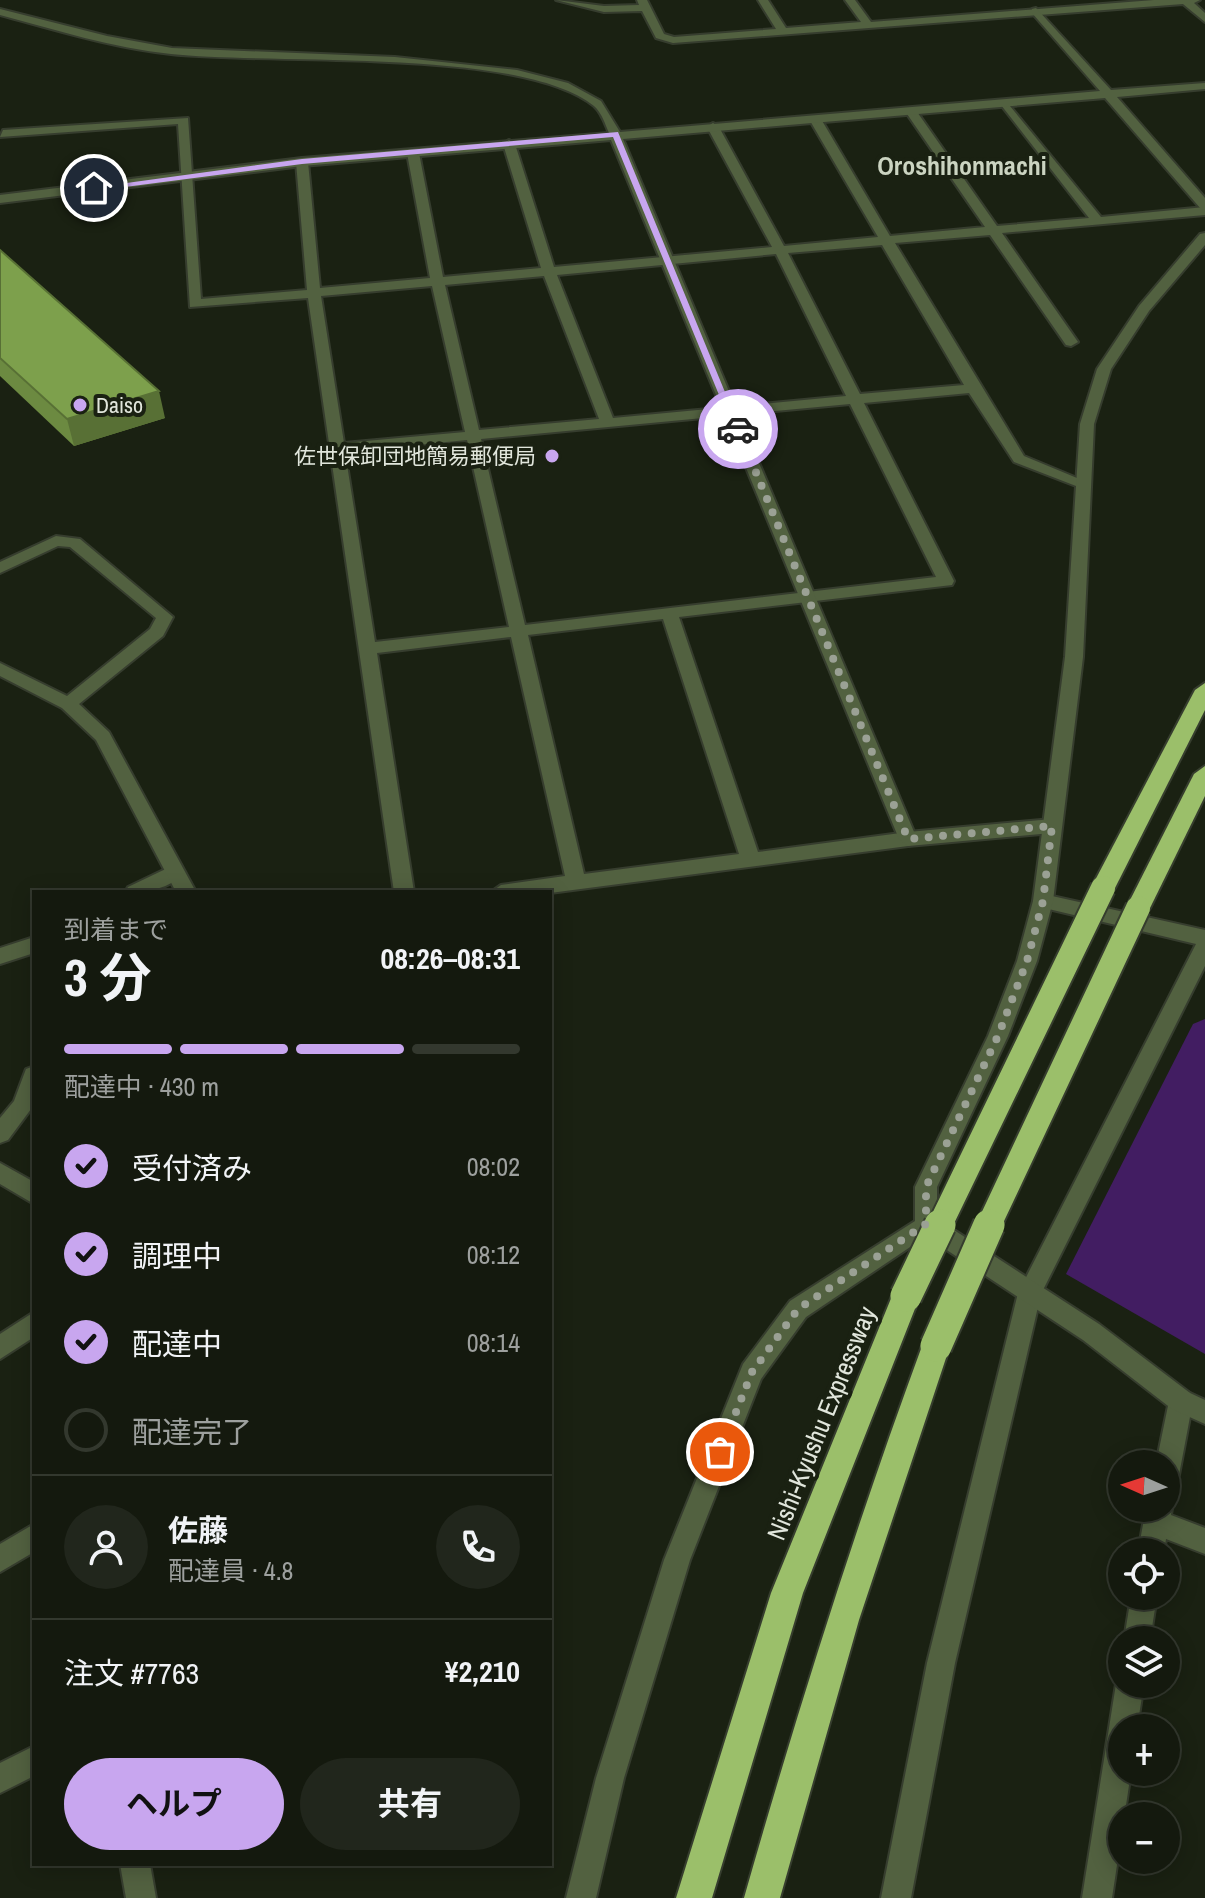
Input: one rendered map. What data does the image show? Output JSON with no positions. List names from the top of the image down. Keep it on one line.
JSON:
{"streets":{"highway":["Nishi-Kyushu Expressway"]},"districts":["Oroshihonmachi"],"places":["Daiso","佐世保卸団地簡易郵便局"],"north":"left","page":{"heading":["3 分","到着まで","08:26–08:31"],"panel":["佐藤","配達員 · 4.8","注文 #7763","¥2,210"],"bar":"配達中 · 430 m","list":[["受付済み","08:02"],["調理中","08:12"],["配達中","08:14"],"配達完了"],"map_buttons":["+","−"],"buttons":["ヘルプ","共有"]}}
